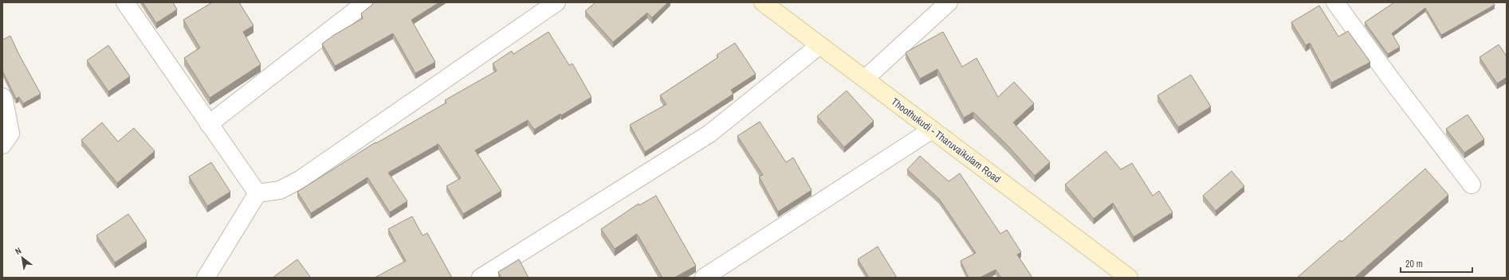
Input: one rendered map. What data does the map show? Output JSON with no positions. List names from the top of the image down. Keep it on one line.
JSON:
{"streets":{"main road":["Thoothukudi - Tharuvaikulam Road"]},"scale_bar":"20 m","north":"top left"}
